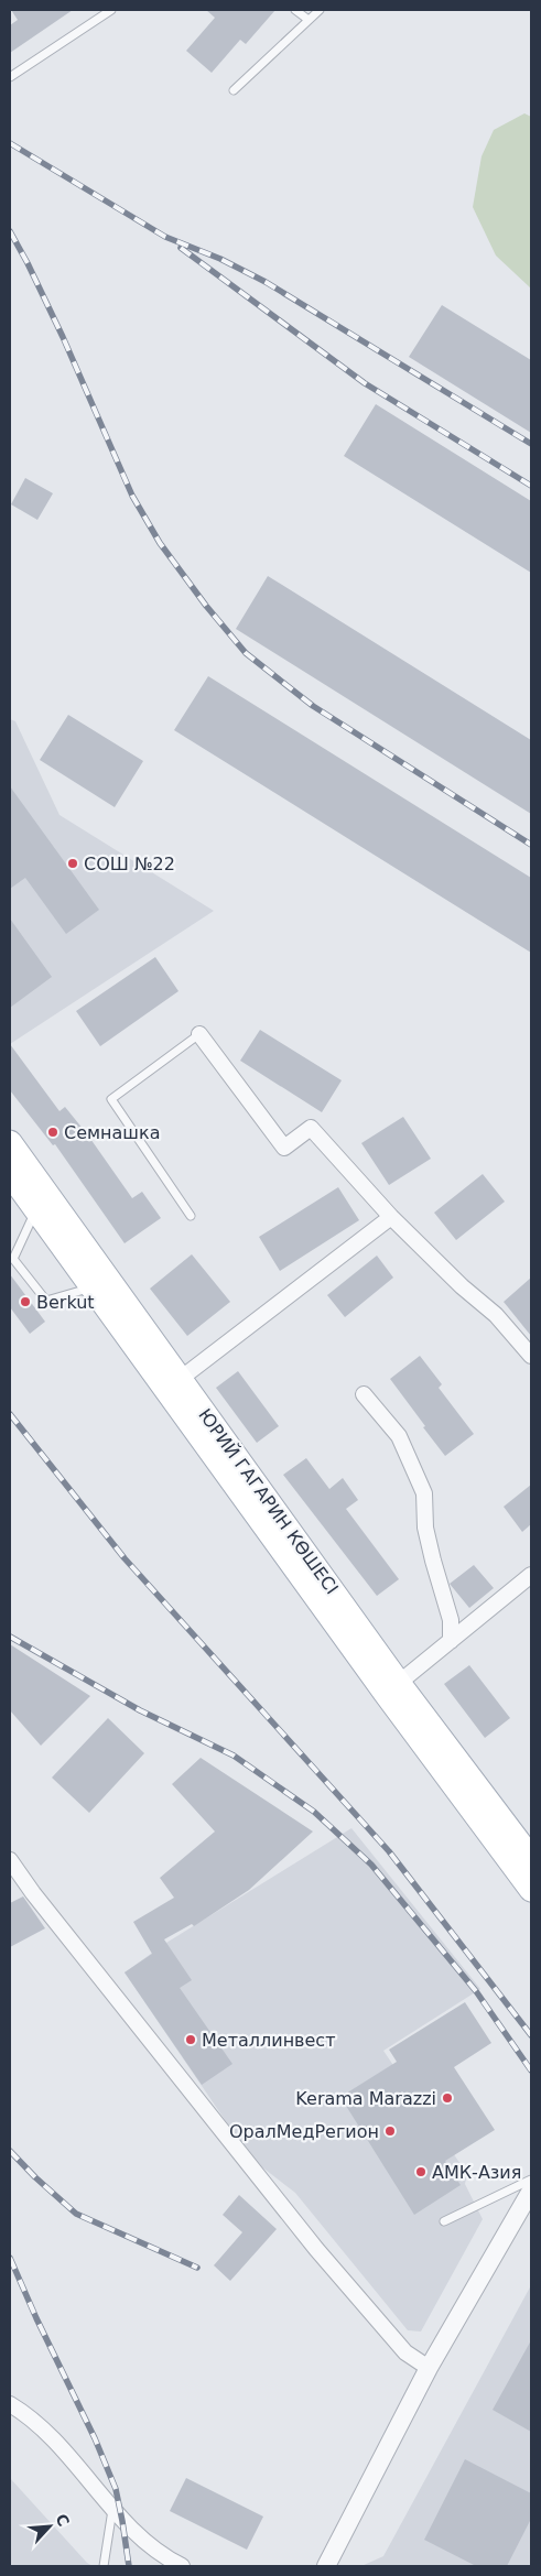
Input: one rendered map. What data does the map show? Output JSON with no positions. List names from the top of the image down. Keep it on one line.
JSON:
{"streets":{"main road":["ЮРИЙ ГАГАРИН КӨШЕСІ"]},"places":["СОШ №22","Семнашка","Berkut","Металлинвест","Kerama Marazzi","ОралМедРегион","АМК-Азия"],"north":"top right"}
